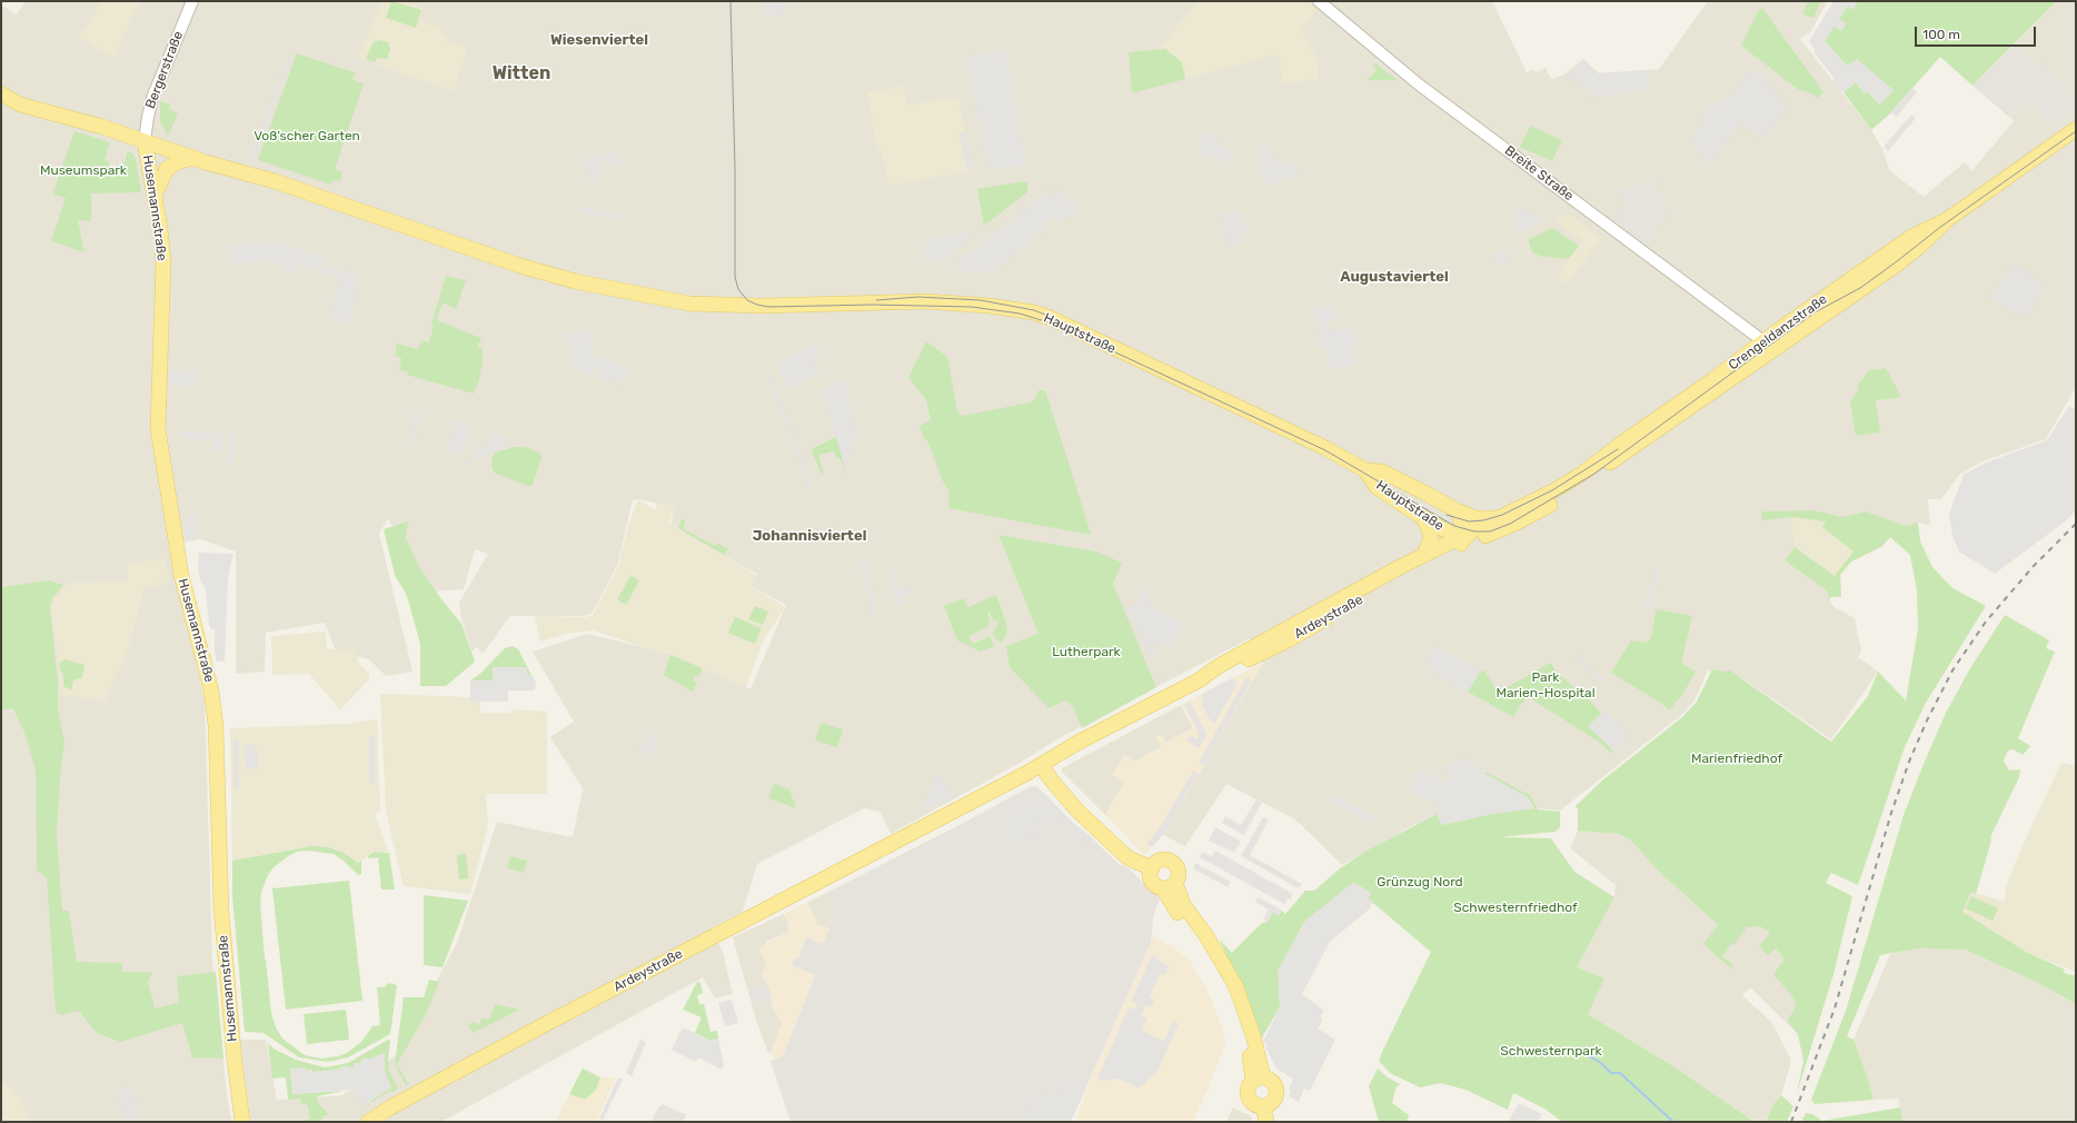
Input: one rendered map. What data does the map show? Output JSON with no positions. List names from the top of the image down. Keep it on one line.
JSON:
{"streets":{"main road":["Husemannstraße","Crengeldanzstraße","Hauptstraße","Ardeystraße"],"street":["Bergerstraße","Breite Straße"]},"crossings":[["Bergerstraße","Husemannstraße"],["Bergerstraße","Hauptstraße"],["Breite Straße","Crengeldanzstraße"],["Husemannstraße","Hauptstraße"],["Crengeldanzstraße","Hauptstraße"],["Crengeldanzstraße","Ardeystraße"],["Hauptstraße","Ardeystraße"]],"districts":["Wiesenviertel","Witten","Augustaviertel","Johannisviertel"],"parks":["Voß’scher Garten","Museumspark","Lutherpark","Park Marien-Hospital","Marienfriedhof","Grünzug Nord","Schwesternfriedhof","Schwesternpark"],"scale_bar":"100 m"}
